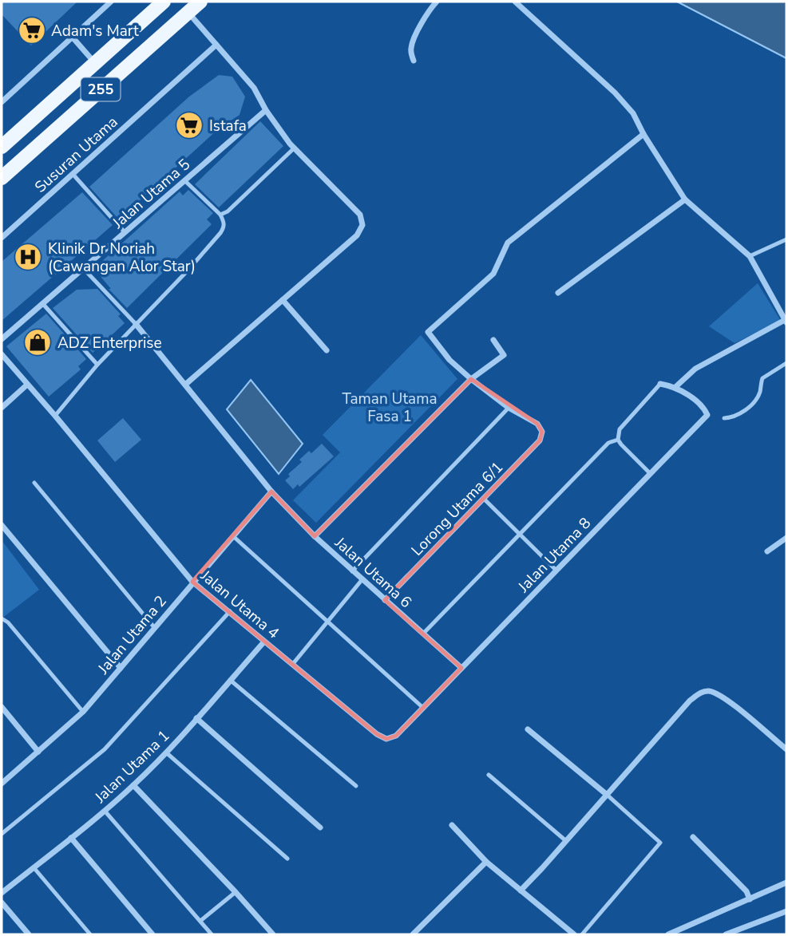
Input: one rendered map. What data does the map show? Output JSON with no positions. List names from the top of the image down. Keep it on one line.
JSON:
{"streets":{"main road":["255"],"street":["Susuran Utama","Jalan Utama 5","Lorong Utama 6/1","Jalan Utama 8","Jalan Utama 6","Jalan Utama 4","Jalan Utama 2","Jalan Utama 1"]},"crossings":[["Lorong Utama 6/1","Jalan Utama 6"],["Jalan Utama 8","Jalan Utama 6"],["Jalan Utama 8","Jalan Utama 4"],["Jalan Utama 6","Jalan Utama 2"],["Jalan Utama 4","Jalan Utama 2"],["Jalan Utama 4","Jalan Utama 1"]],"parks":["Taman Utama Fasa 1"],"places":{"supermarket":["Adam's Mart","Istafa"],"hospital":["Klinik Dr Noriah (Cawangan Alor Star)"],"shop":["ADZ Enterprise"]}}
